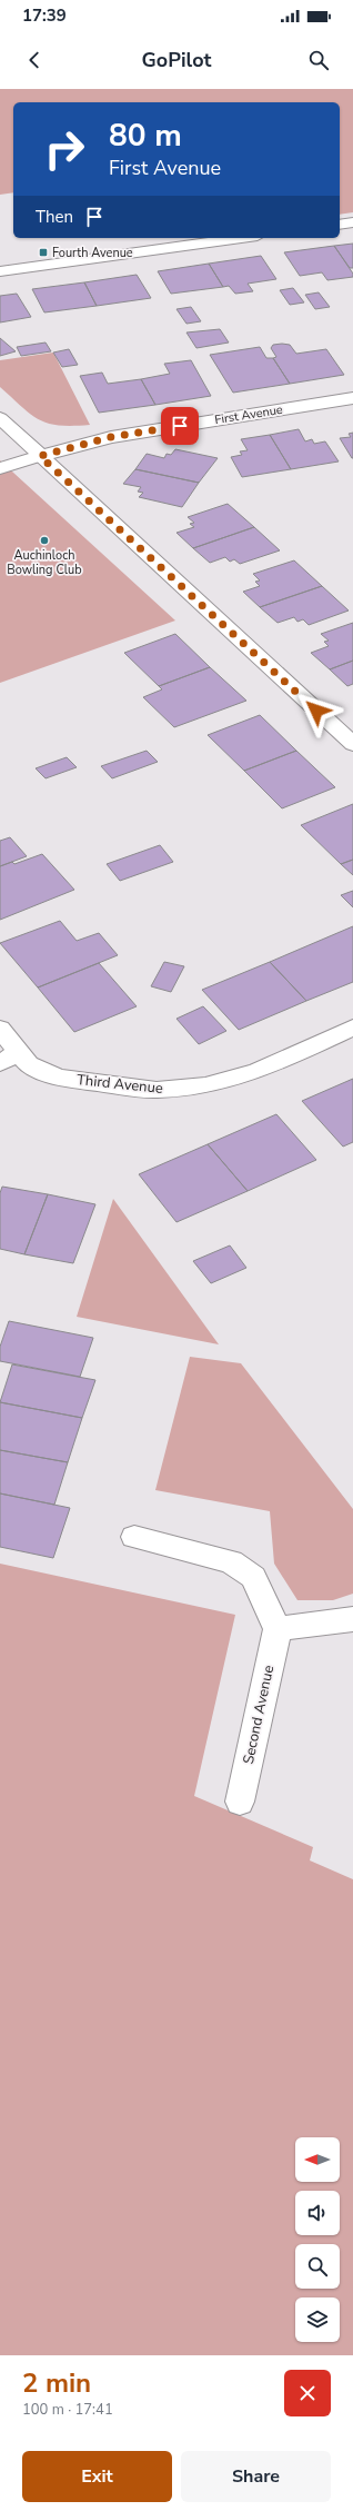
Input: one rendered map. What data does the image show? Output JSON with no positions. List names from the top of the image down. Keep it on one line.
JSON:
{"streets":{"street":["First Avenue","Third Avenue","Second Avenue"]},"places":{"transit":["Fourth Avenue"],"other":["Auchinloch Bowling Club"]},"north":"left","page":{"status":"17:39","header":"GoPilot","turn":["80 m","First Avenue"],"then":"Then","heading":["2 min","100 m · 17:41"],"buttons":["Exit","Share"]}}
